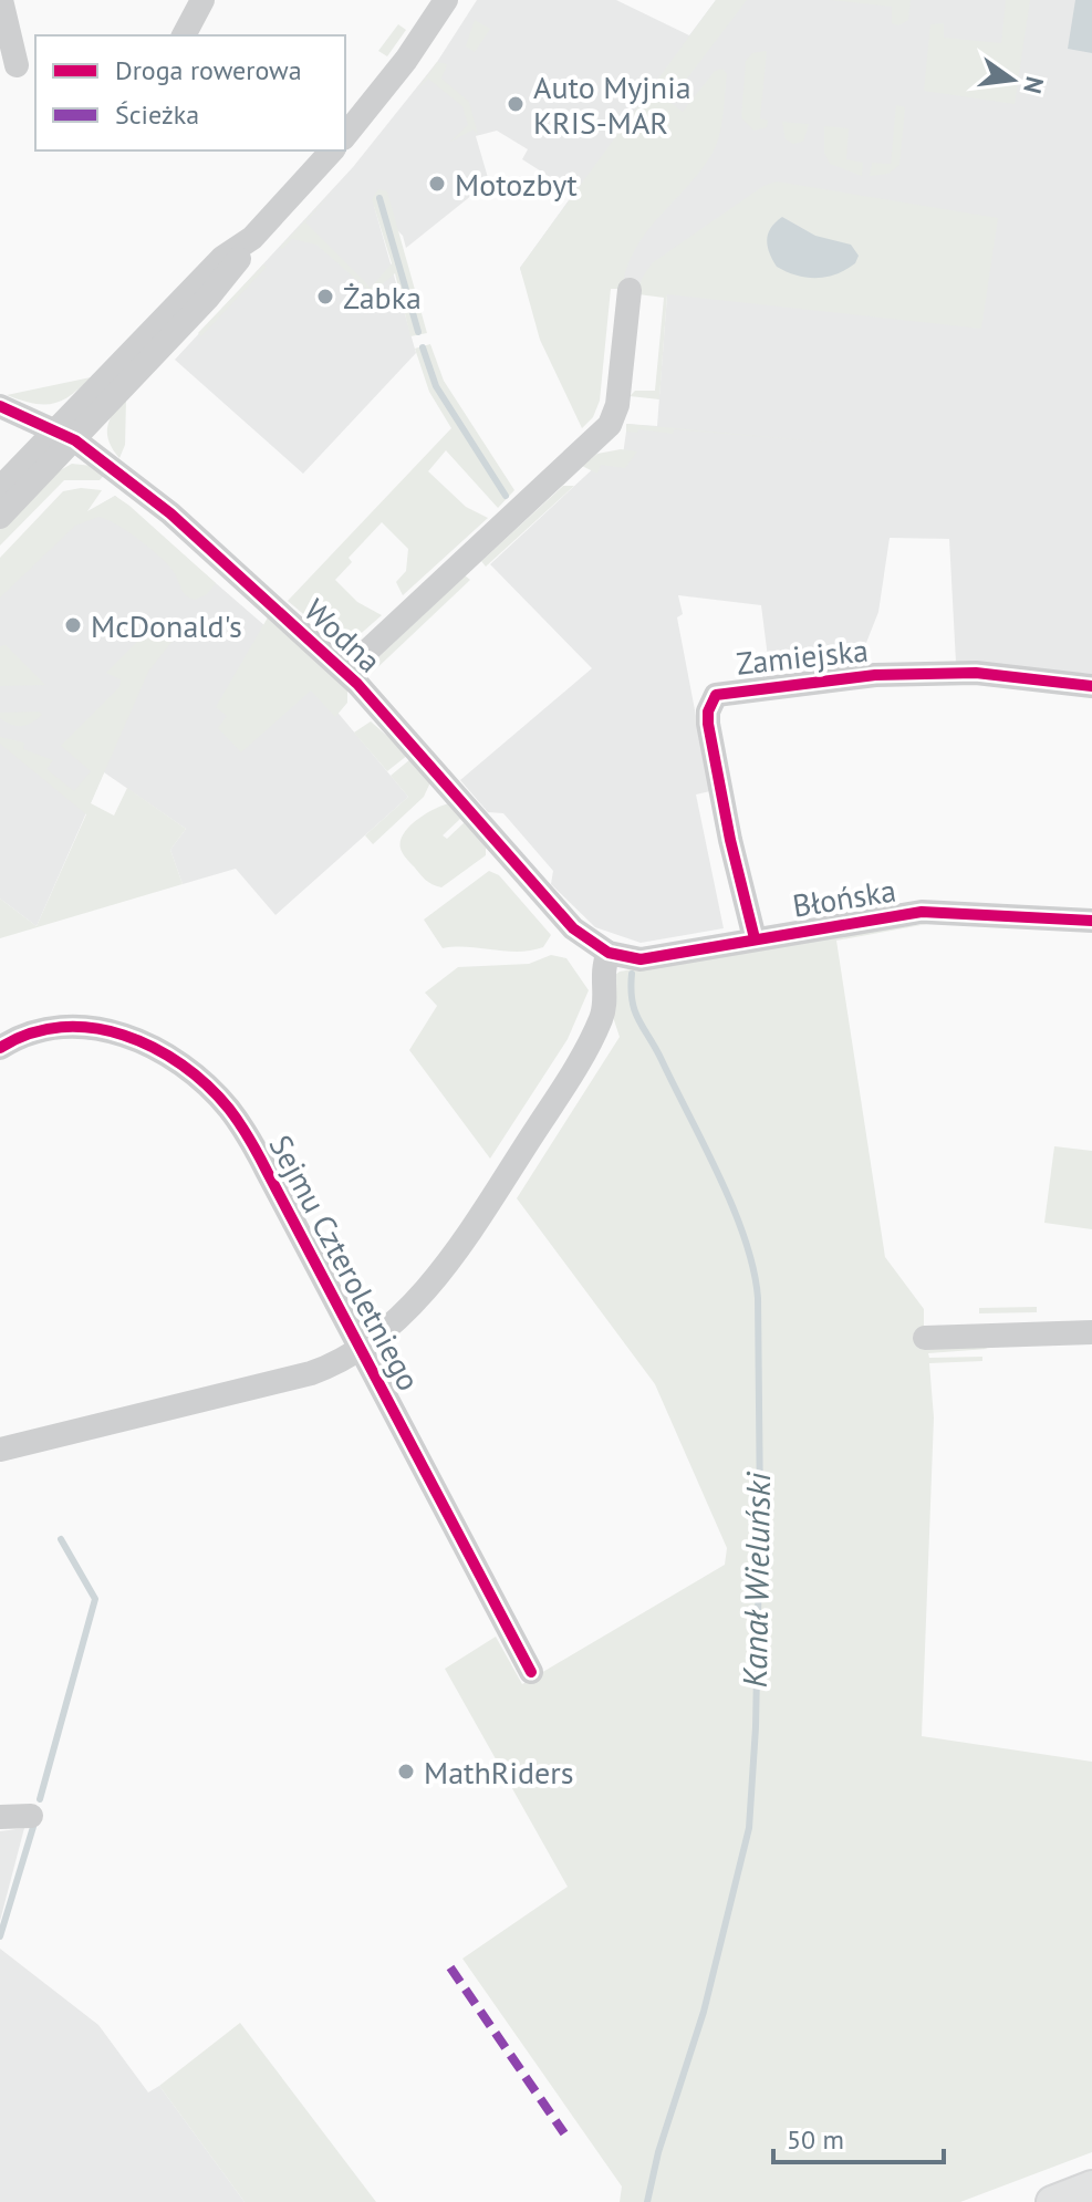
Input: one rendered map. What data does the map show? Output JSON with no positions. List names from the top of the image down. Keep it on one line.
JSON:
{"streets":{"street":["Wodna","Zamiejska","Błońska","Sejmu Czteroletniego"]},"crossings":[["Wodna","Błońska"],["Zamiejska","Błońska"]],"water":["Kanał Wieluński"],"places":["Auto Myjnia KRIS-MAR","Motozbyt","Żabka","McDonald's","MathRiders"],"legend":["Droga rowerowa","Ścieżka"],"scale_bar":"50 m","north":"right"}
